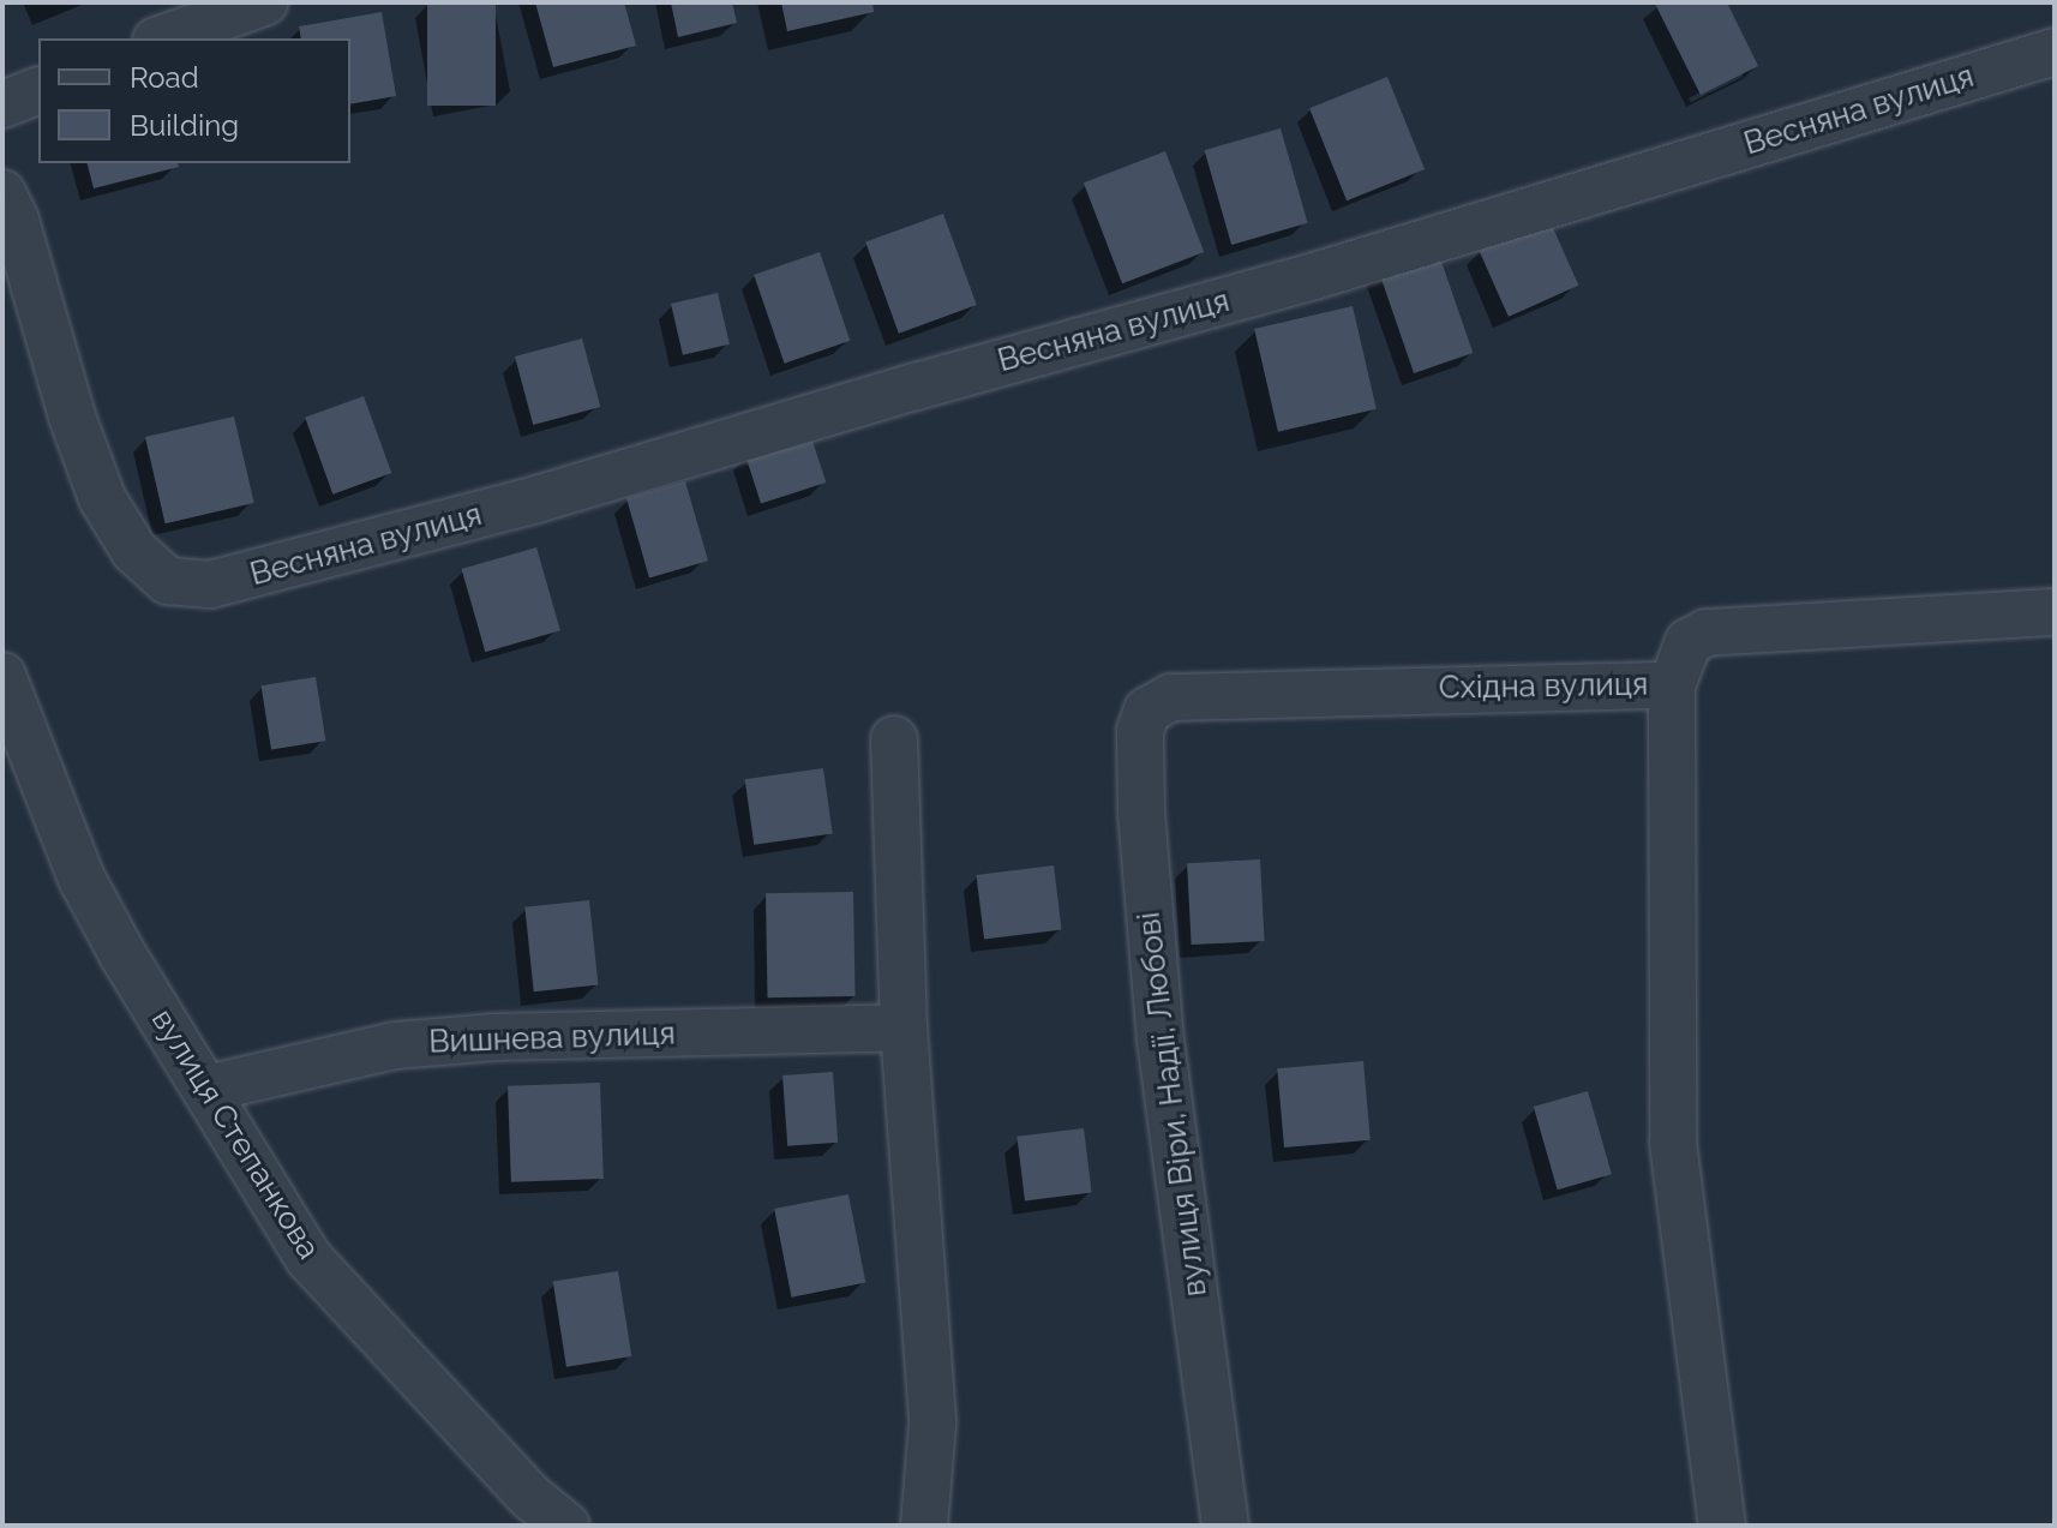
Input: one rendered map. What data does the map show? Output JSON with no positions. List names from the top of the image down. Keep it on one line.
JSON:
{"streets":{"street":["Весняна вулиця","Східна вулиця","Вишнева вулиця","вулиця Віри, Надії, Любові","вулиця Степанкова"]},"crossings":[["Східна вулиця","вулиця Віри, Надії, Любові"],["Вишнева вулиця","вулиця Степанкова"]],"legend":["Road","Building"]}
